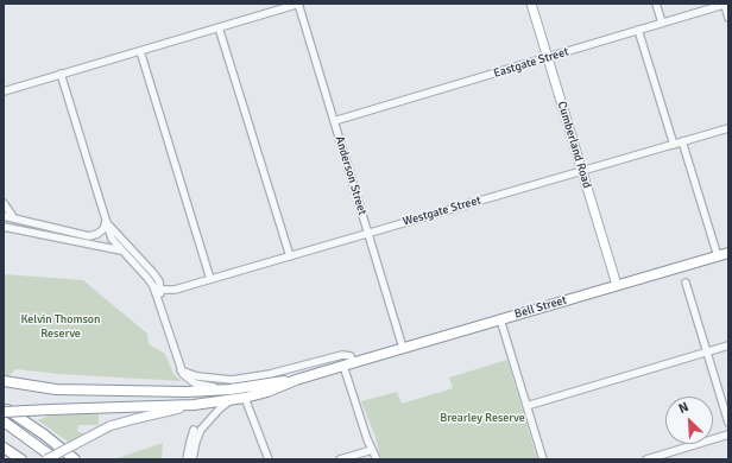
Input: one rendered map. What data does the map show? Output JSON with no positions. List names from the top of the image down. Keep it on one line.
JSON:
{"streets":{"highway":["Bell Street"],"main road":["Cumberland Road"],"street":["Eastgate Street","Anderson Street","Westgate Street"]},"crossings":[["Eastgate Street","Cumberland Road"],["Eastgate Street","Anderson Street"],["Cumberland Road","Westgate Street"],["Cumberland Road","Bell Street"],["Anderson Street","Westgate Street"],["Anderson Street","Bell Street"]],"parks":["Kelvin Thomson Reserve","Brearley Reserve"],"north":"top left"}
